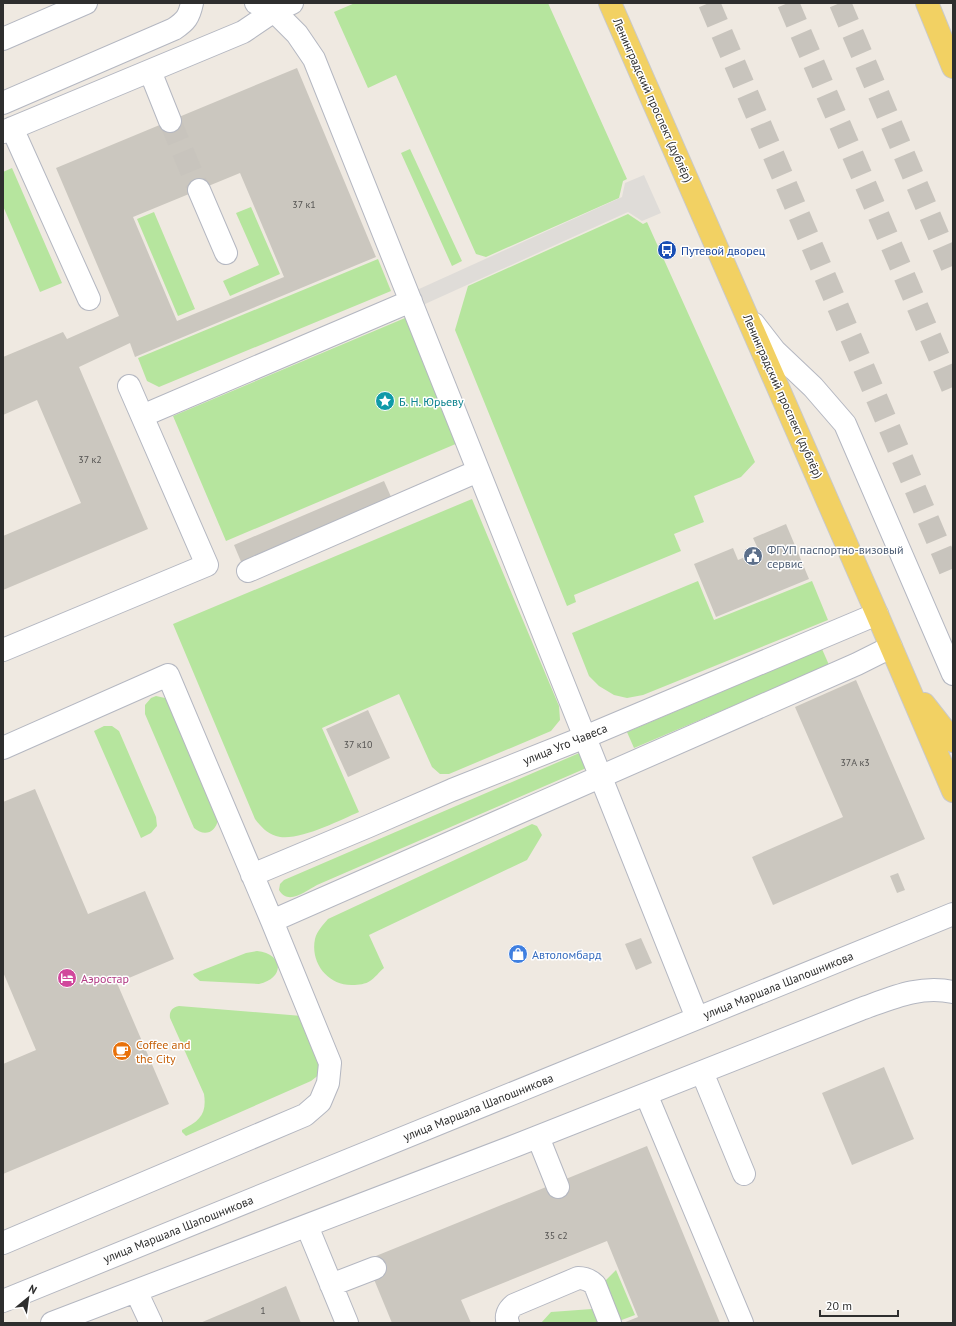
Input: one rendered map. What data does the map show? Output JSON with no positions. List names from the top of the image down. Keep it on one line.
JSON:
{"streets":{"main road":["Ленинградский проспект (дублёр)"],"street":["улица Уго Чавеса","улица Маршала Шапошникова"]},"crossings":[["Ленинградский проспект (дублёр)","улица Уго Чавеса"]],"places":{"bus stop":["Путевой дворец"],"place":["Б. Н. Юрьеву"],"public building":["ФГУП паспортно-визовый сервис"],"shop":["Автоломбард"],"hotel":["Аэростар"],"cafe":["Coffee and the City"]},"house_numbers":["37 к1","37 к2","37 к10","37А к3","35 с2","1"],"scale_bar":"20 m","north":"top right"}
